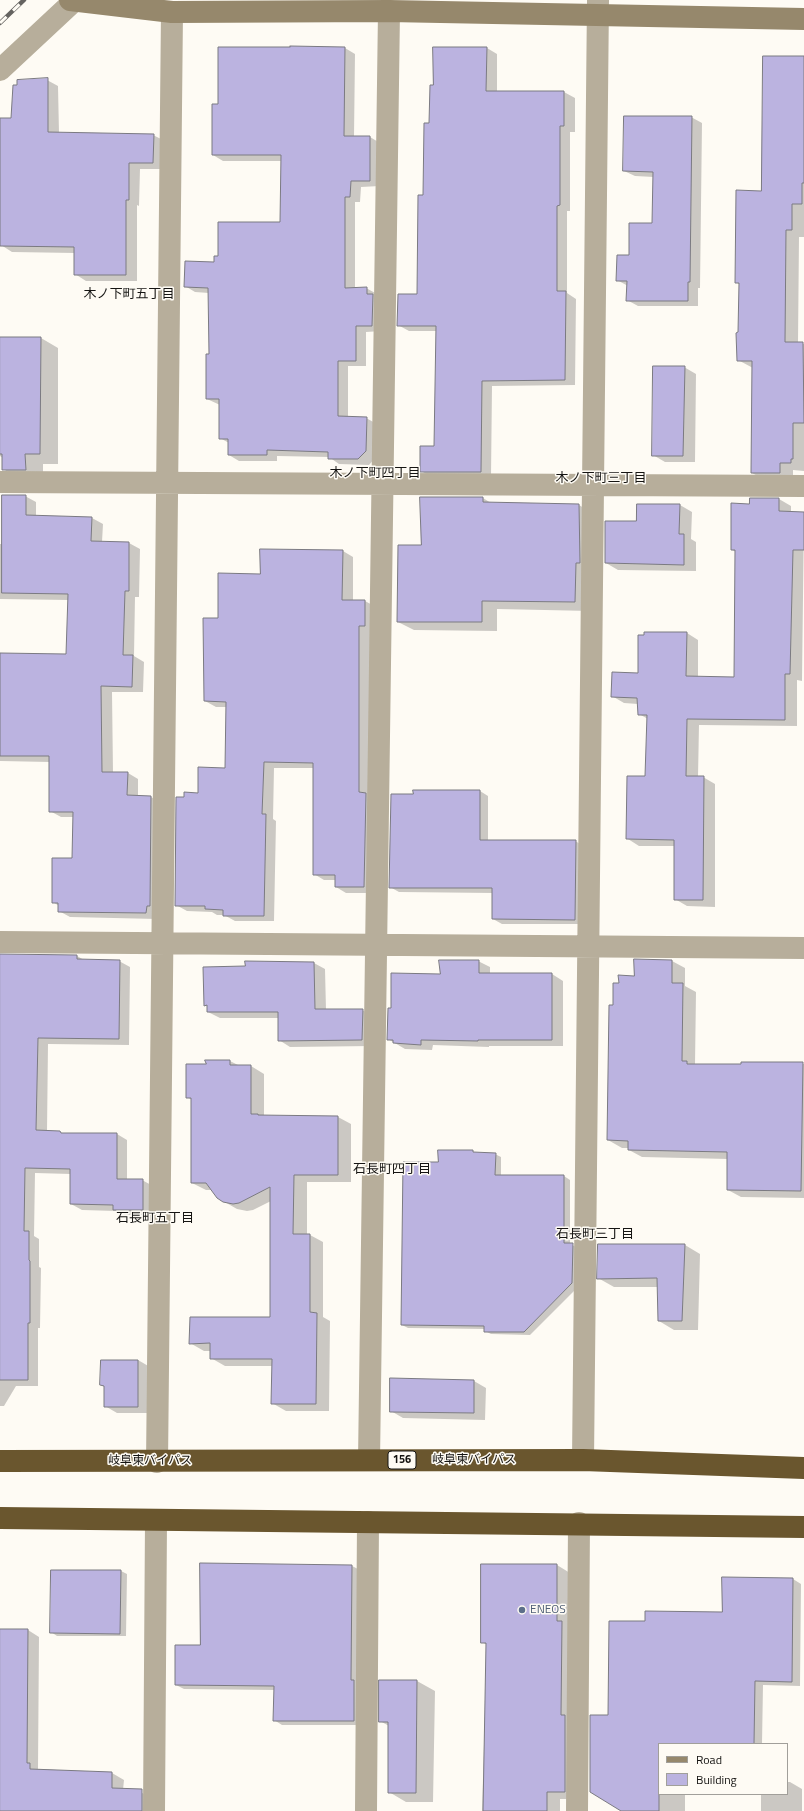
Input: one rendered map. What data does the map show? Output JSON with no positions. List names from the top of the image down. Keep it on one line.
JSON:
{"streets":{"highway":["156","岐阜東バイパス"]},"districts":["木ノ下町五丁目","木ノ下町四丁目","木ノ下町三丁目","石長町四丁目","石長町五丁目","石長町三丁目"],"places":["ENEOS"],"legend":["Road","Building"]}
